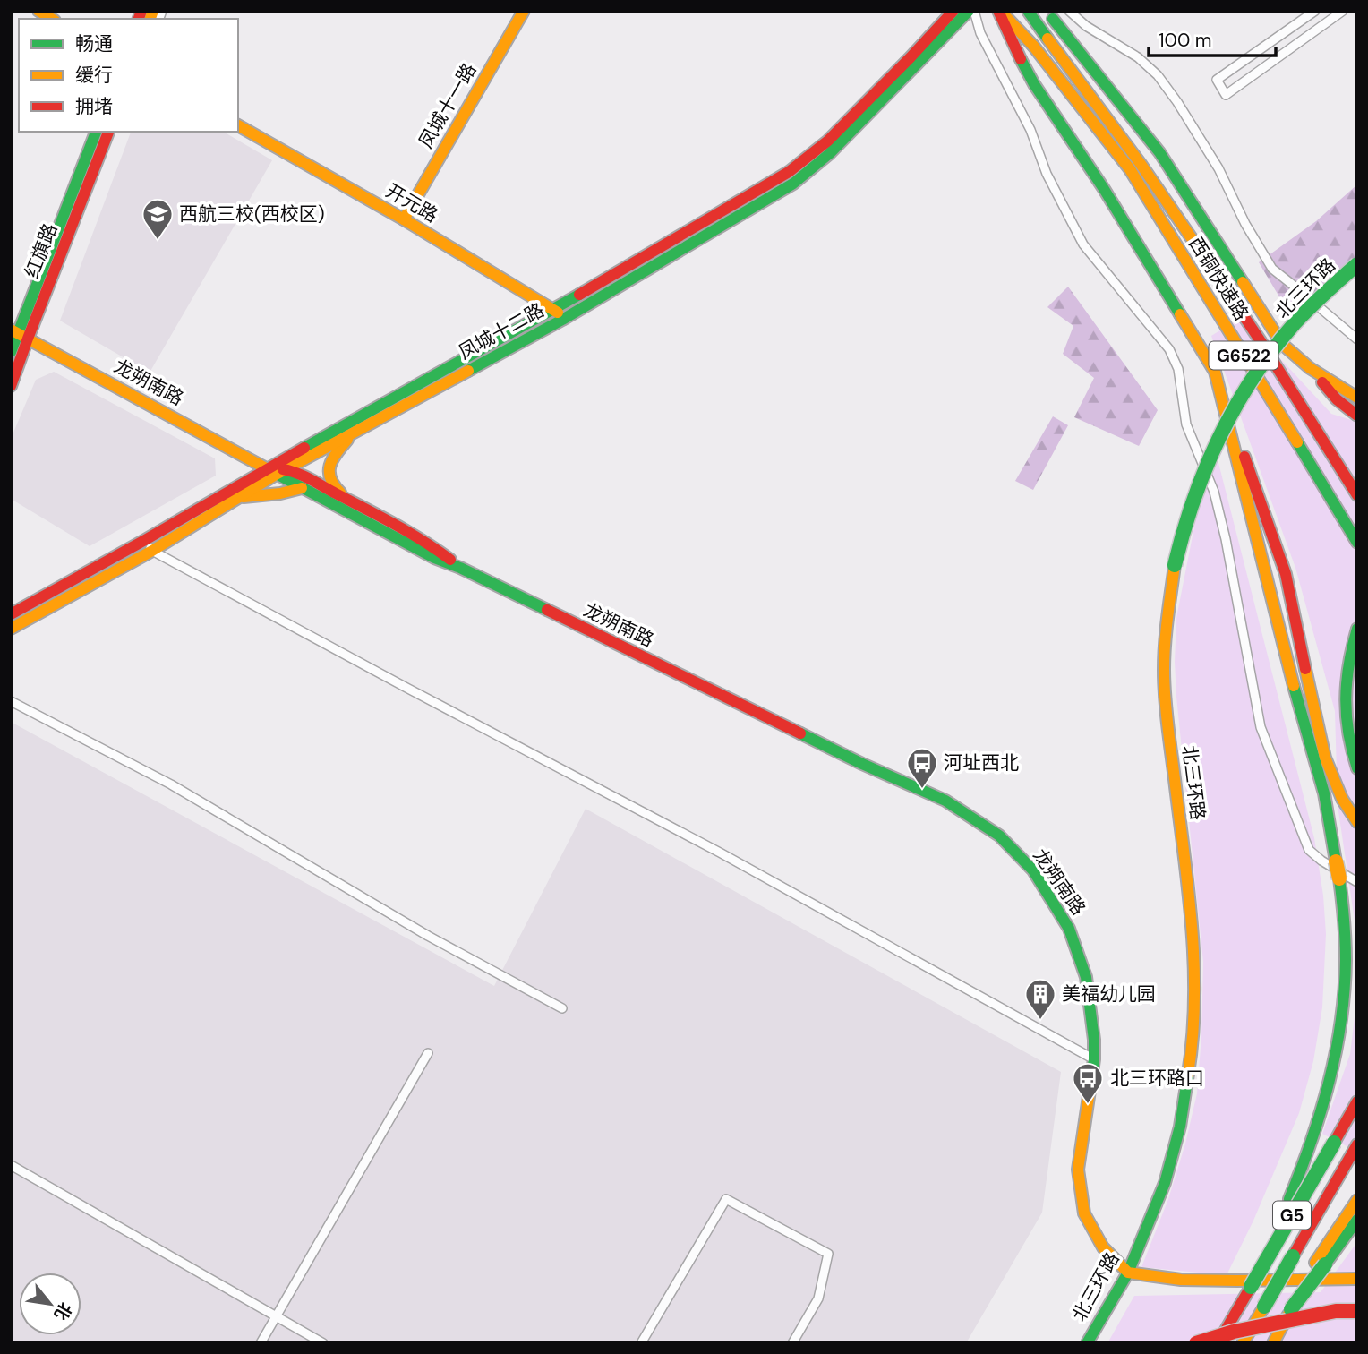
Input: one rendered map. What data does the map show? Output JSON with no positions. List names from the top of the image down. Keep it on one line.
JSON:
{"streets":{"main road":["凤城十一路","开元路","红旗路","西铜快速路","北三环路","凤城十二路","G6522","龙朔南路","G5"]},"crossings":[["凤城十一路","开元路"],["开元路","凤城十二路"],["红旗路","龙朔南路"],["北三环路","龙朔南路"],["凤城十二路","龙朔南路"]],"places":{"school or university":["西航三校(西校区)"],"bus stop":["河址西北","北三环路口"],"building":["美福幼儿园"]},"legend":["畅通","缓行","拥堵"],"scale_bar":"100 m","north":"bottom right"}
